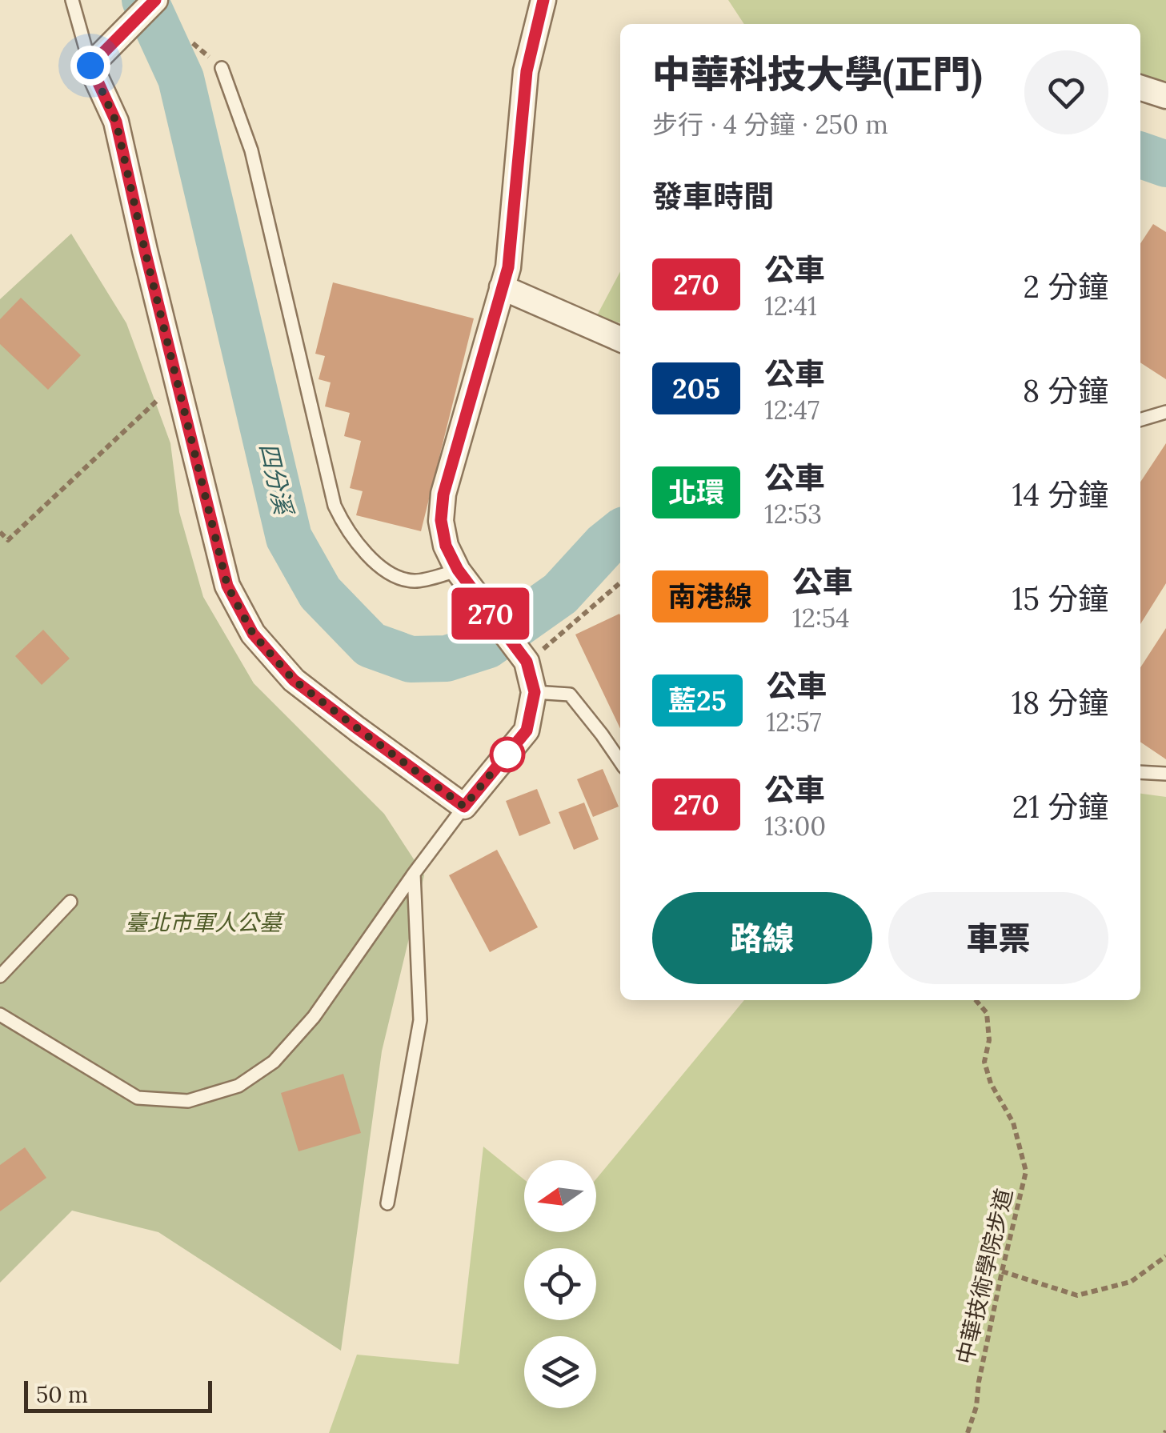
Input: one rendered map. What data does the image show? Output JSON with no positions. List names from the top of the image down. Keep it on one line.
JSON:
{"streets":{"path":["中華技術學院步道"]},"water":["四分溪"],"parks":["臺北市軍人公墓"],"lines":["bus line 270"],"scale_bar":"50 m","north":"left","page":{"on_map":"270","heading":[["中華科技大學(正門)","步行 · 4 分鐘 · 250 m"],"發車時間"],"list":[{"mark":"270","name":"公車","note":"12:41","value":"2 分鐘"},{"mark":"205","name":"公車","note":"12:47","value":"8 分鐘"},{"mark":"北環","name":"公車","note":"12:53","value":"14 分鐘"},{"mark":"南港線","name":"公車","note":"12:54","value":"15 分鐘"},{"mark":"藍25","name":"公車","note":"12:57","value":"18 分鐘"},{"mark":"270","name":"公車","note":"13:00","value":"21 分鐘"}],"buttons":["路線","車票"],"scale":"50 m"}}
